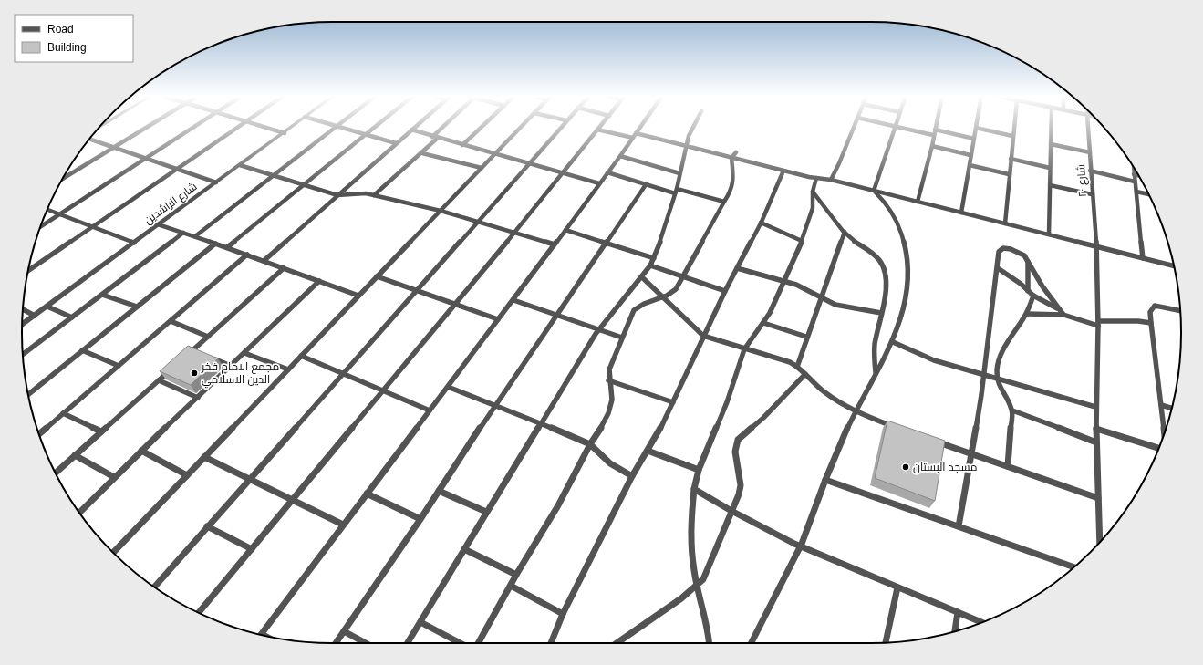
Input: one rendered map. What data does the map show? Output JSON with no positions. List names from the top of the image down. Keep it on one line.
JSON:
{"streets":{"street":["شارع ٢٠","شارع الراشدين"]},"places":["مجمع الامام فخر الدين الاسلامي","مسجد البستان"],"legend":["Road","Building"]}
